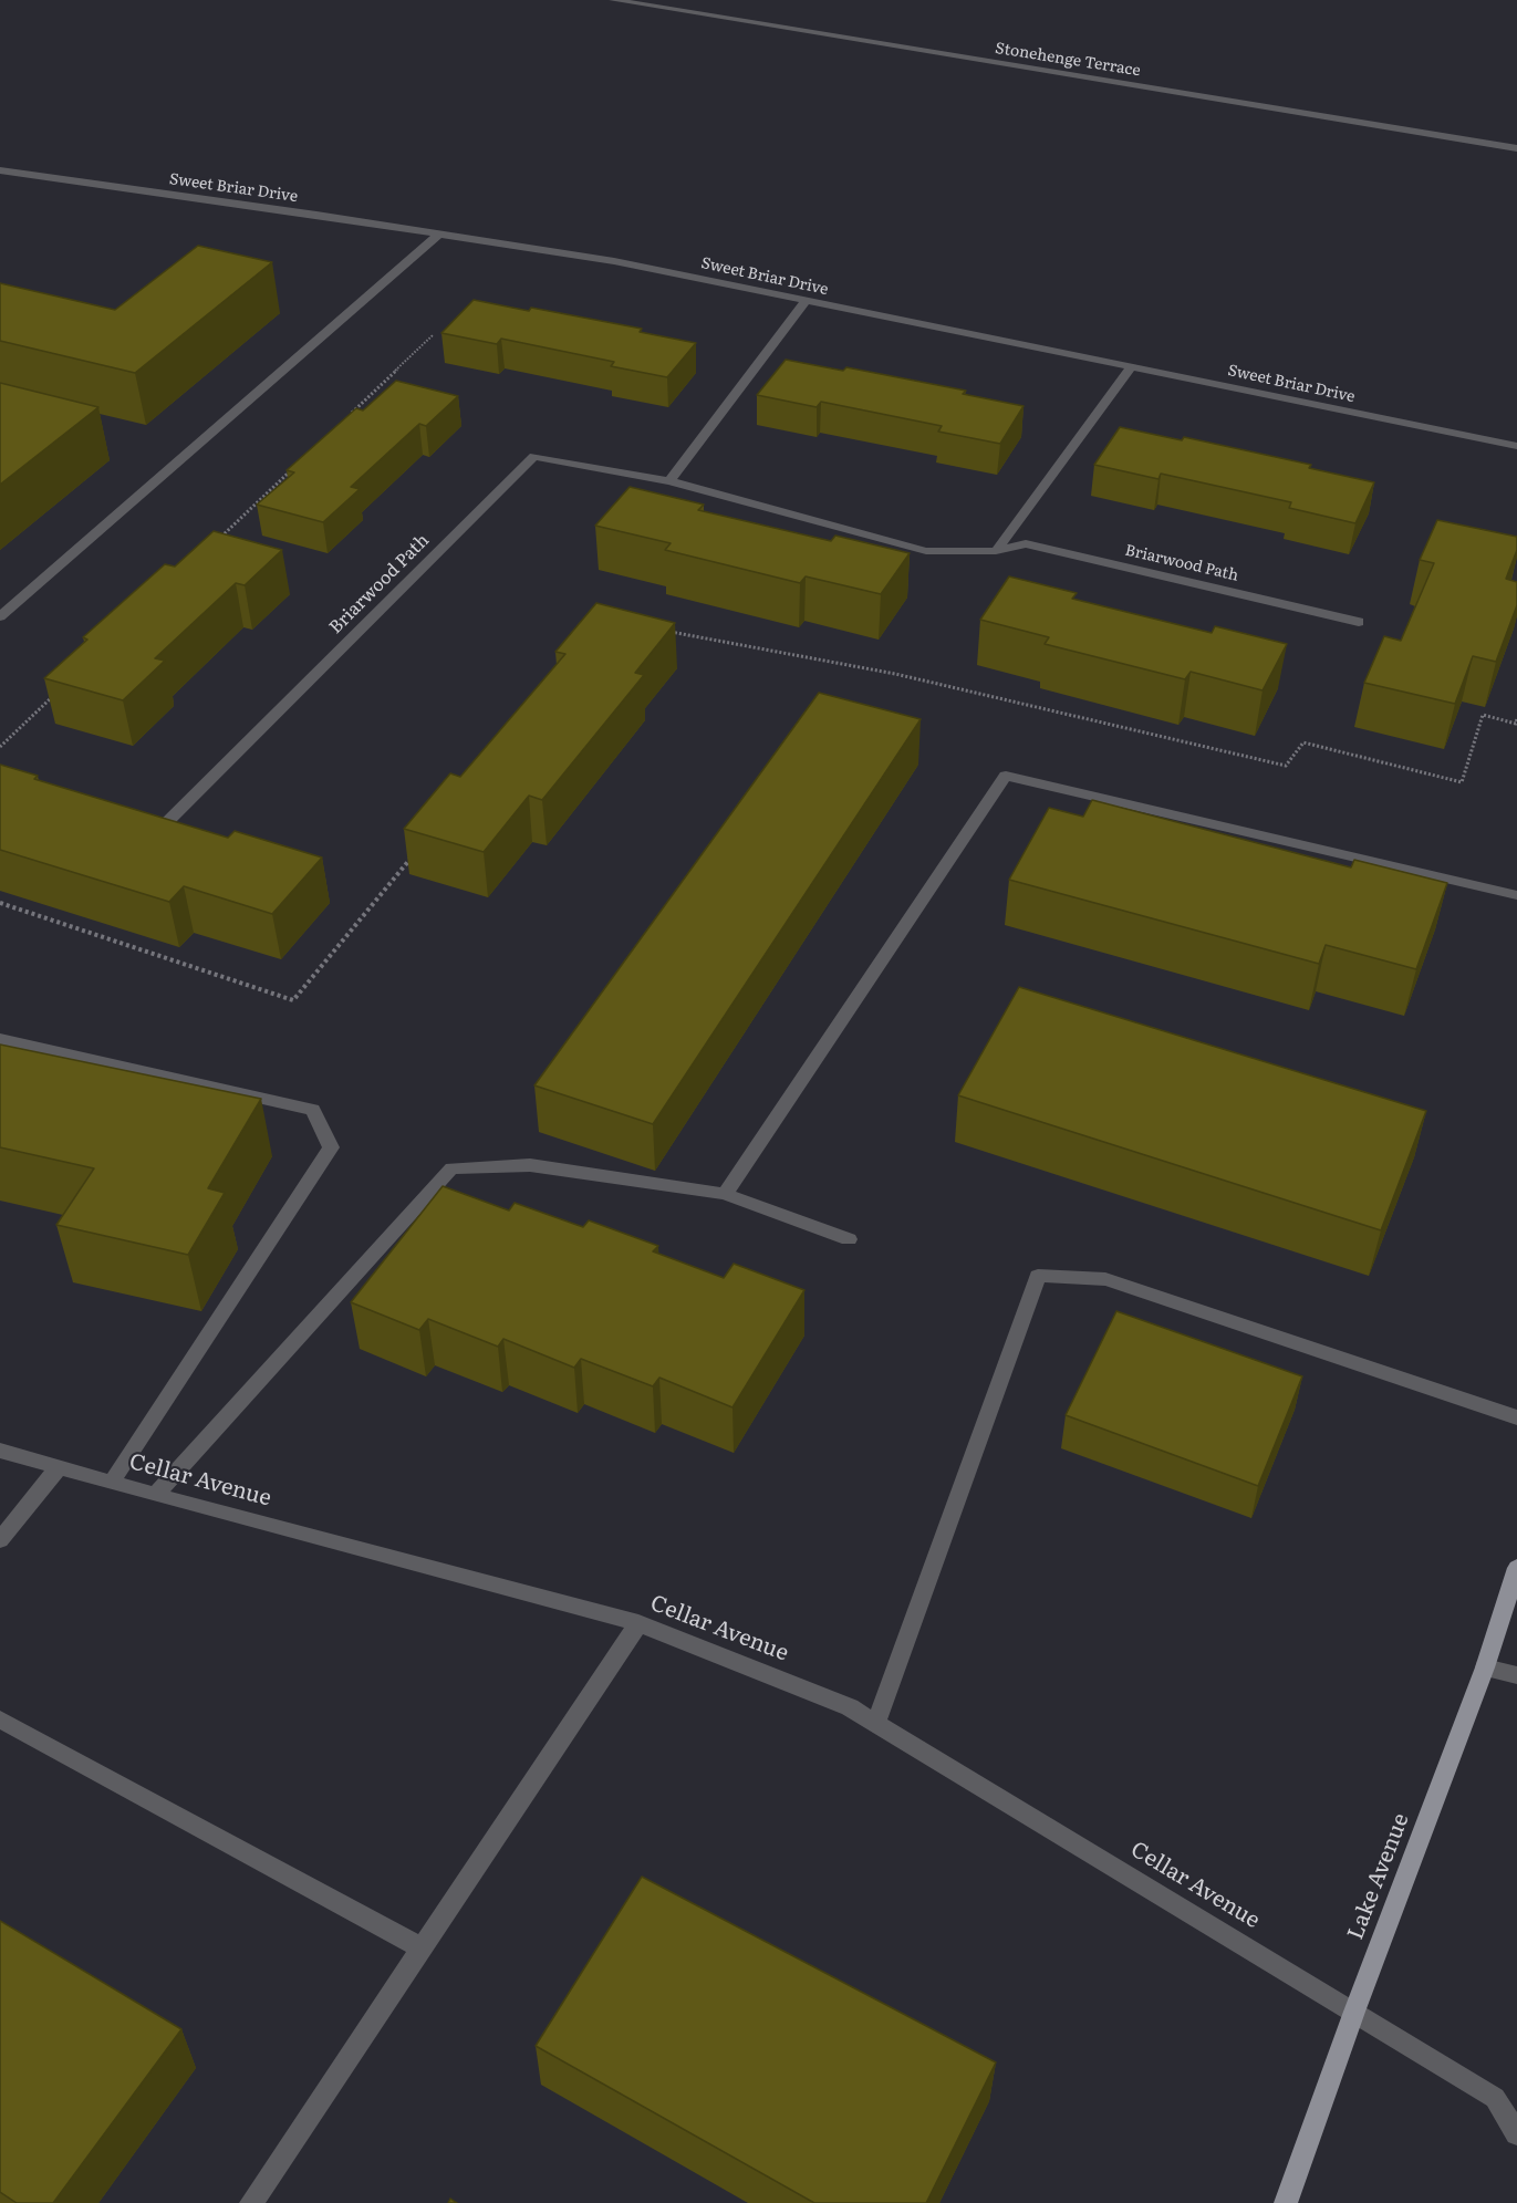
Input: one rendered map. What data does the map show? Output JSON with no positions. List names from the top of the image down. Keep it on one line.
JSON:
{"streets":{"main road":["Lake Avenue"],"street":["Stonehenge Terrace","Sweet Briar Drive","Briarwood Path","Cellar Avenue"]},"crossings":[["Cellar Avenue","Lake Avenue"]]}
